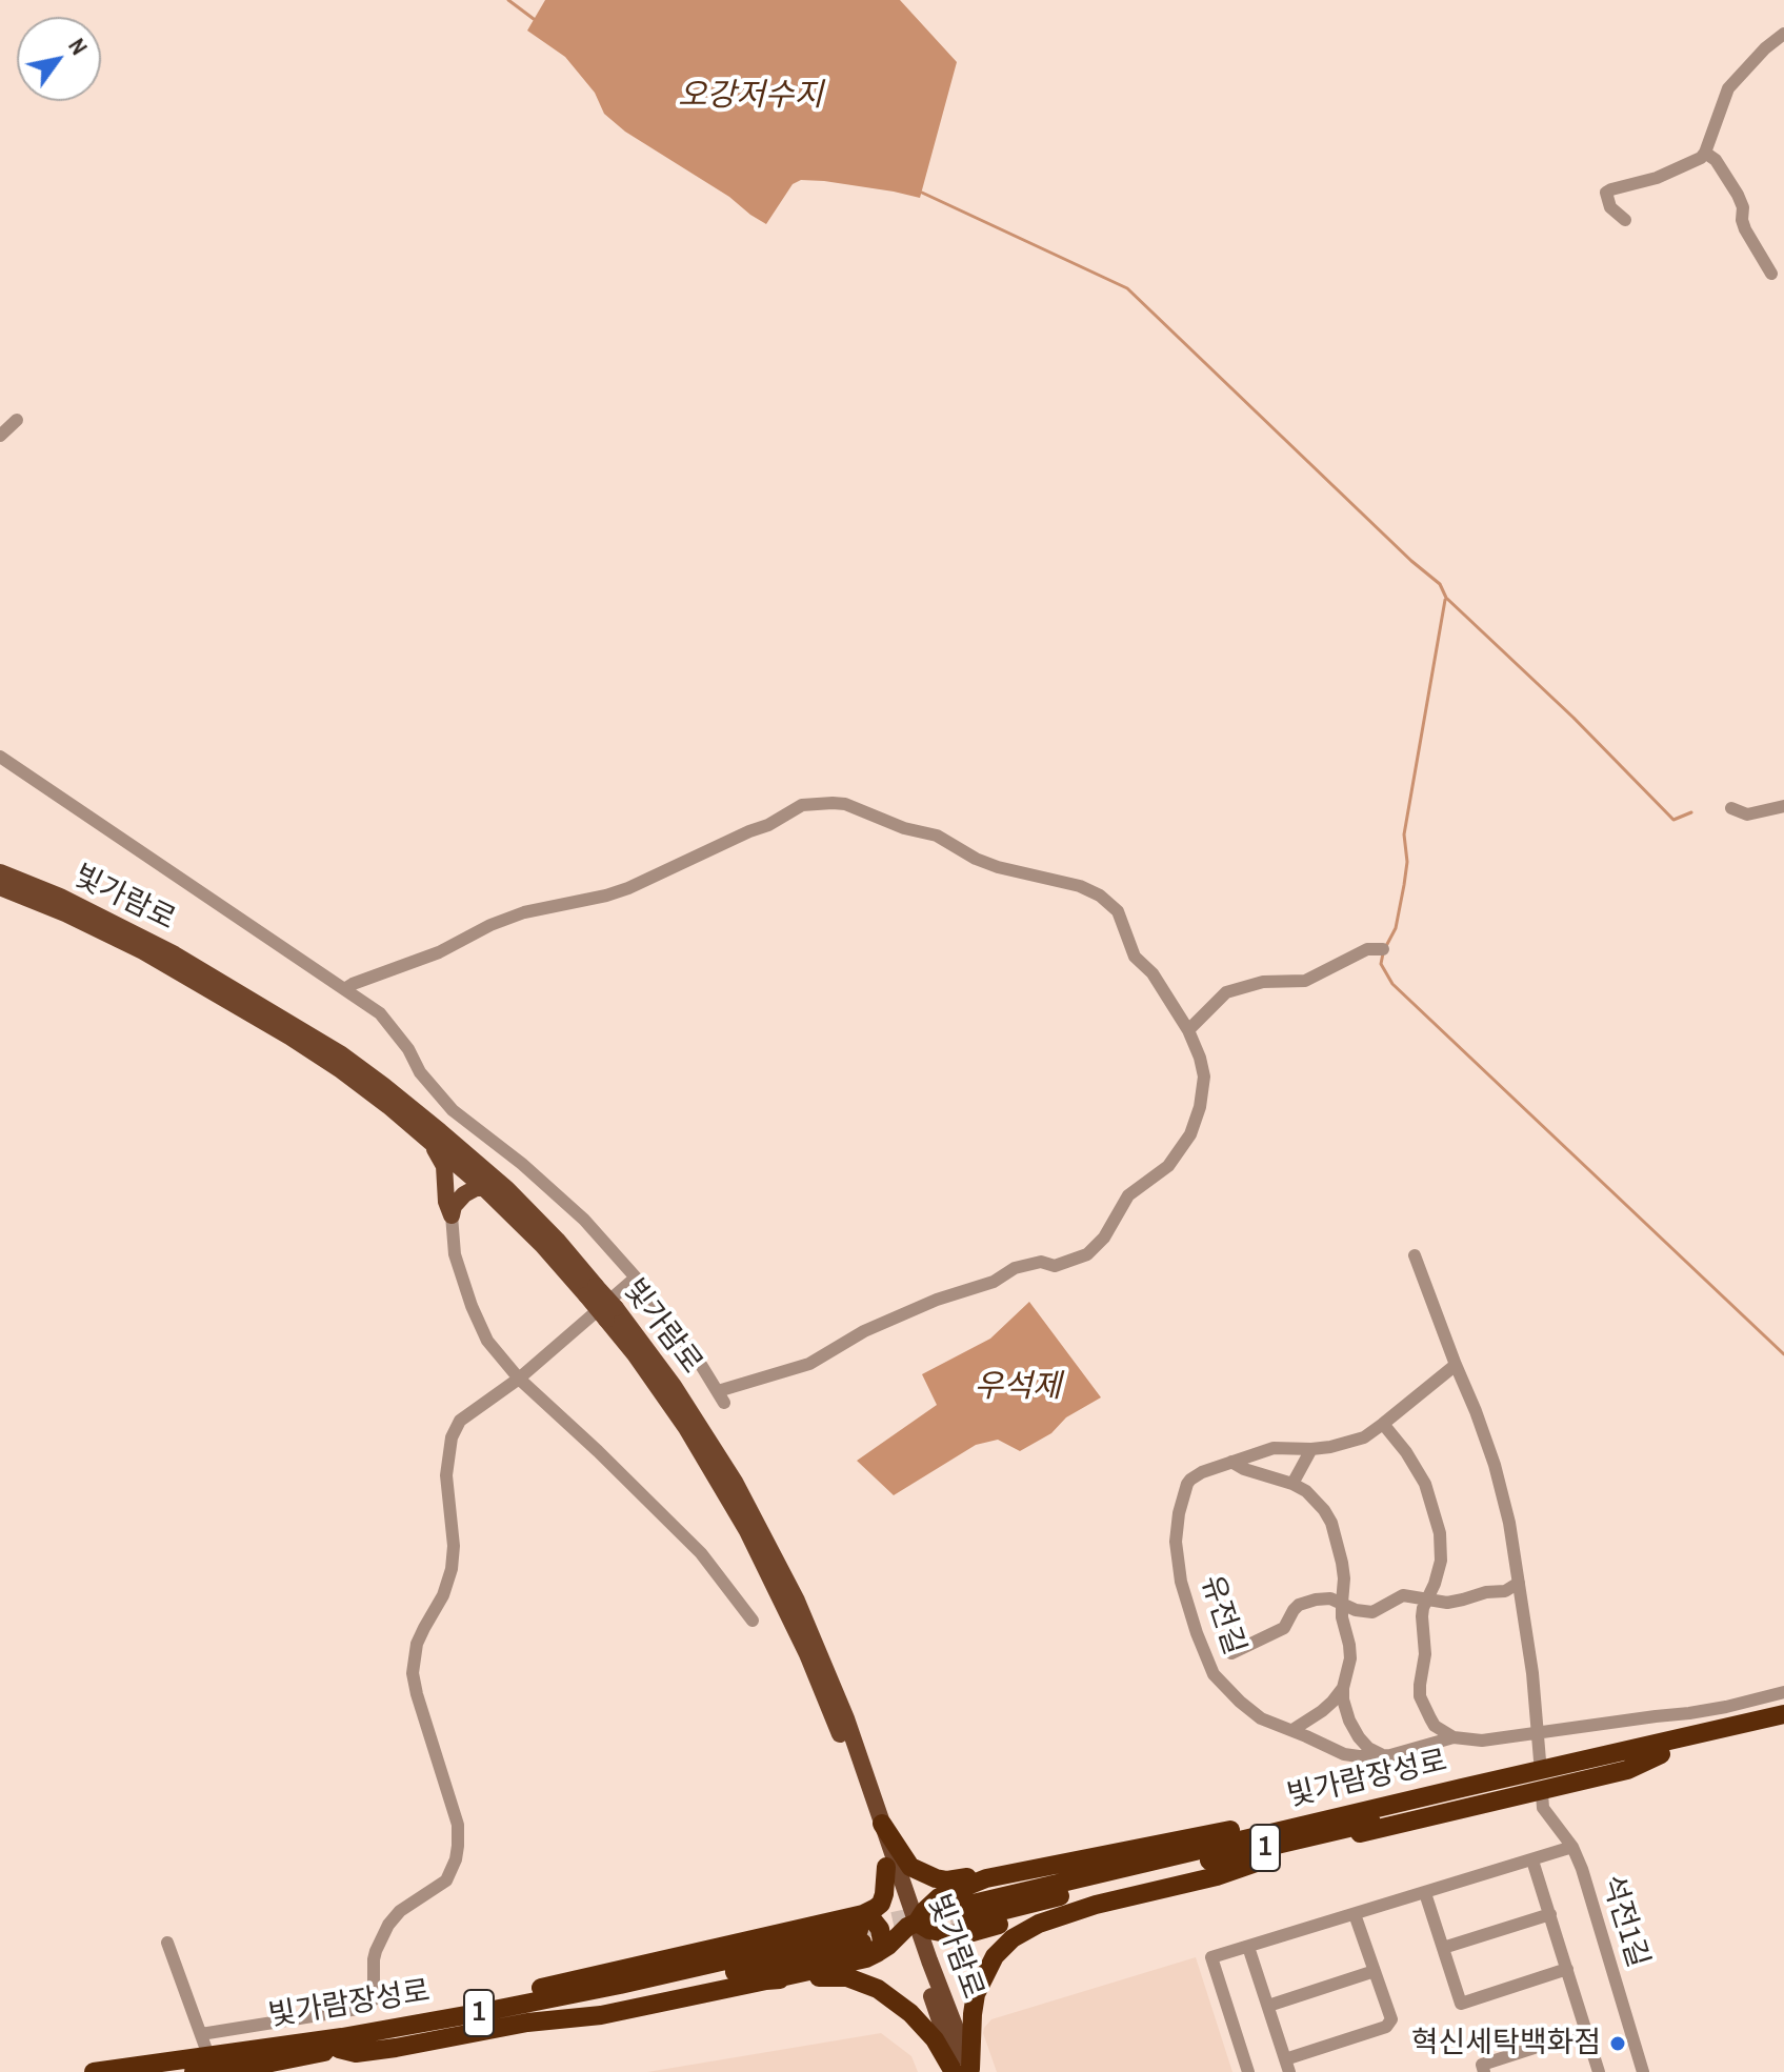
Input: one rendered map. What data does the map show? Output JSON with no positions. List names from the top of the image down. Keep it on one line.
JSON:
{"streets":{"highway":["빛가람장성로","1"],"main road":["빛가람로"],"street":["유전길","석전1길"]},"water":["오강저수지","우석제"],"places":["혁신세탁백화점"],"north":"top right"}
